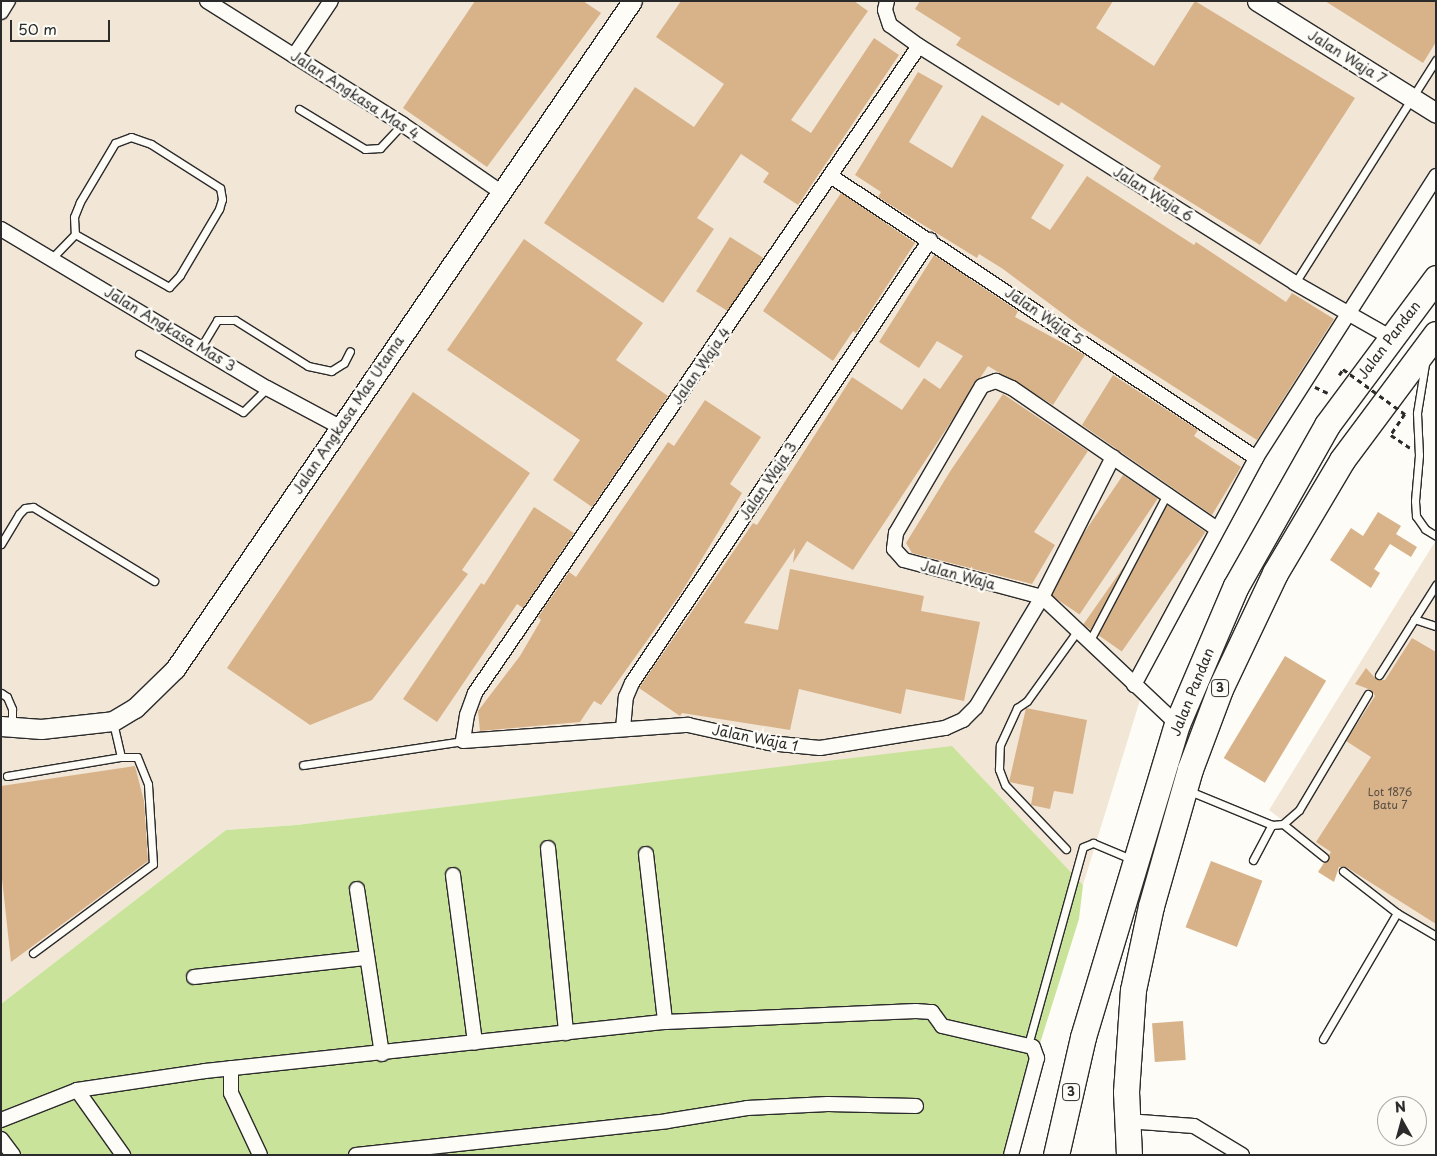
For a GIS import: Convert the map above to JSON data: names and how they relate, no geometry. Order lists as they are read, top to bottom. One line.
{"streets":{"highway":["Jalan Pandan","3"],"street":["Jalan Waja 7","Jalan Angkasa Mas 4","Jalan Waja 6","Jalan Waja 5","Jalan Angkasa Mas 3","Jalan Waja 4","Jalan Angkasa Mas Utama","Jalan Waja 3","Jalan Waja","Jalan Waja 1"]},"crossings":[["Jalan Angkasa Mas 4","Jalan Angkasa Mas Utama"],["Jalan Waja 6","Jalan Pandan"],["Jalan Waja 6","Jalan Waja 4"],["Jalan Waja 5","Jalan Waja 4"],["Jalan Waja 5","Jalan Waja 3"],["Jalan Angkasa Mas 3","Jalan Angkasa Mas Utama"],["Jalan Pandan","Jalan Waja"],["Jalan Waja 4","Jalan Waja 1"],["Jalan Waja 3","Jalan Waja 1"],["Jalan Waja","Jalan Waja 1"]],"house_numbers":["Lot 1876 Batu 7"],"scale_bar":"50 m","north":"top"}
